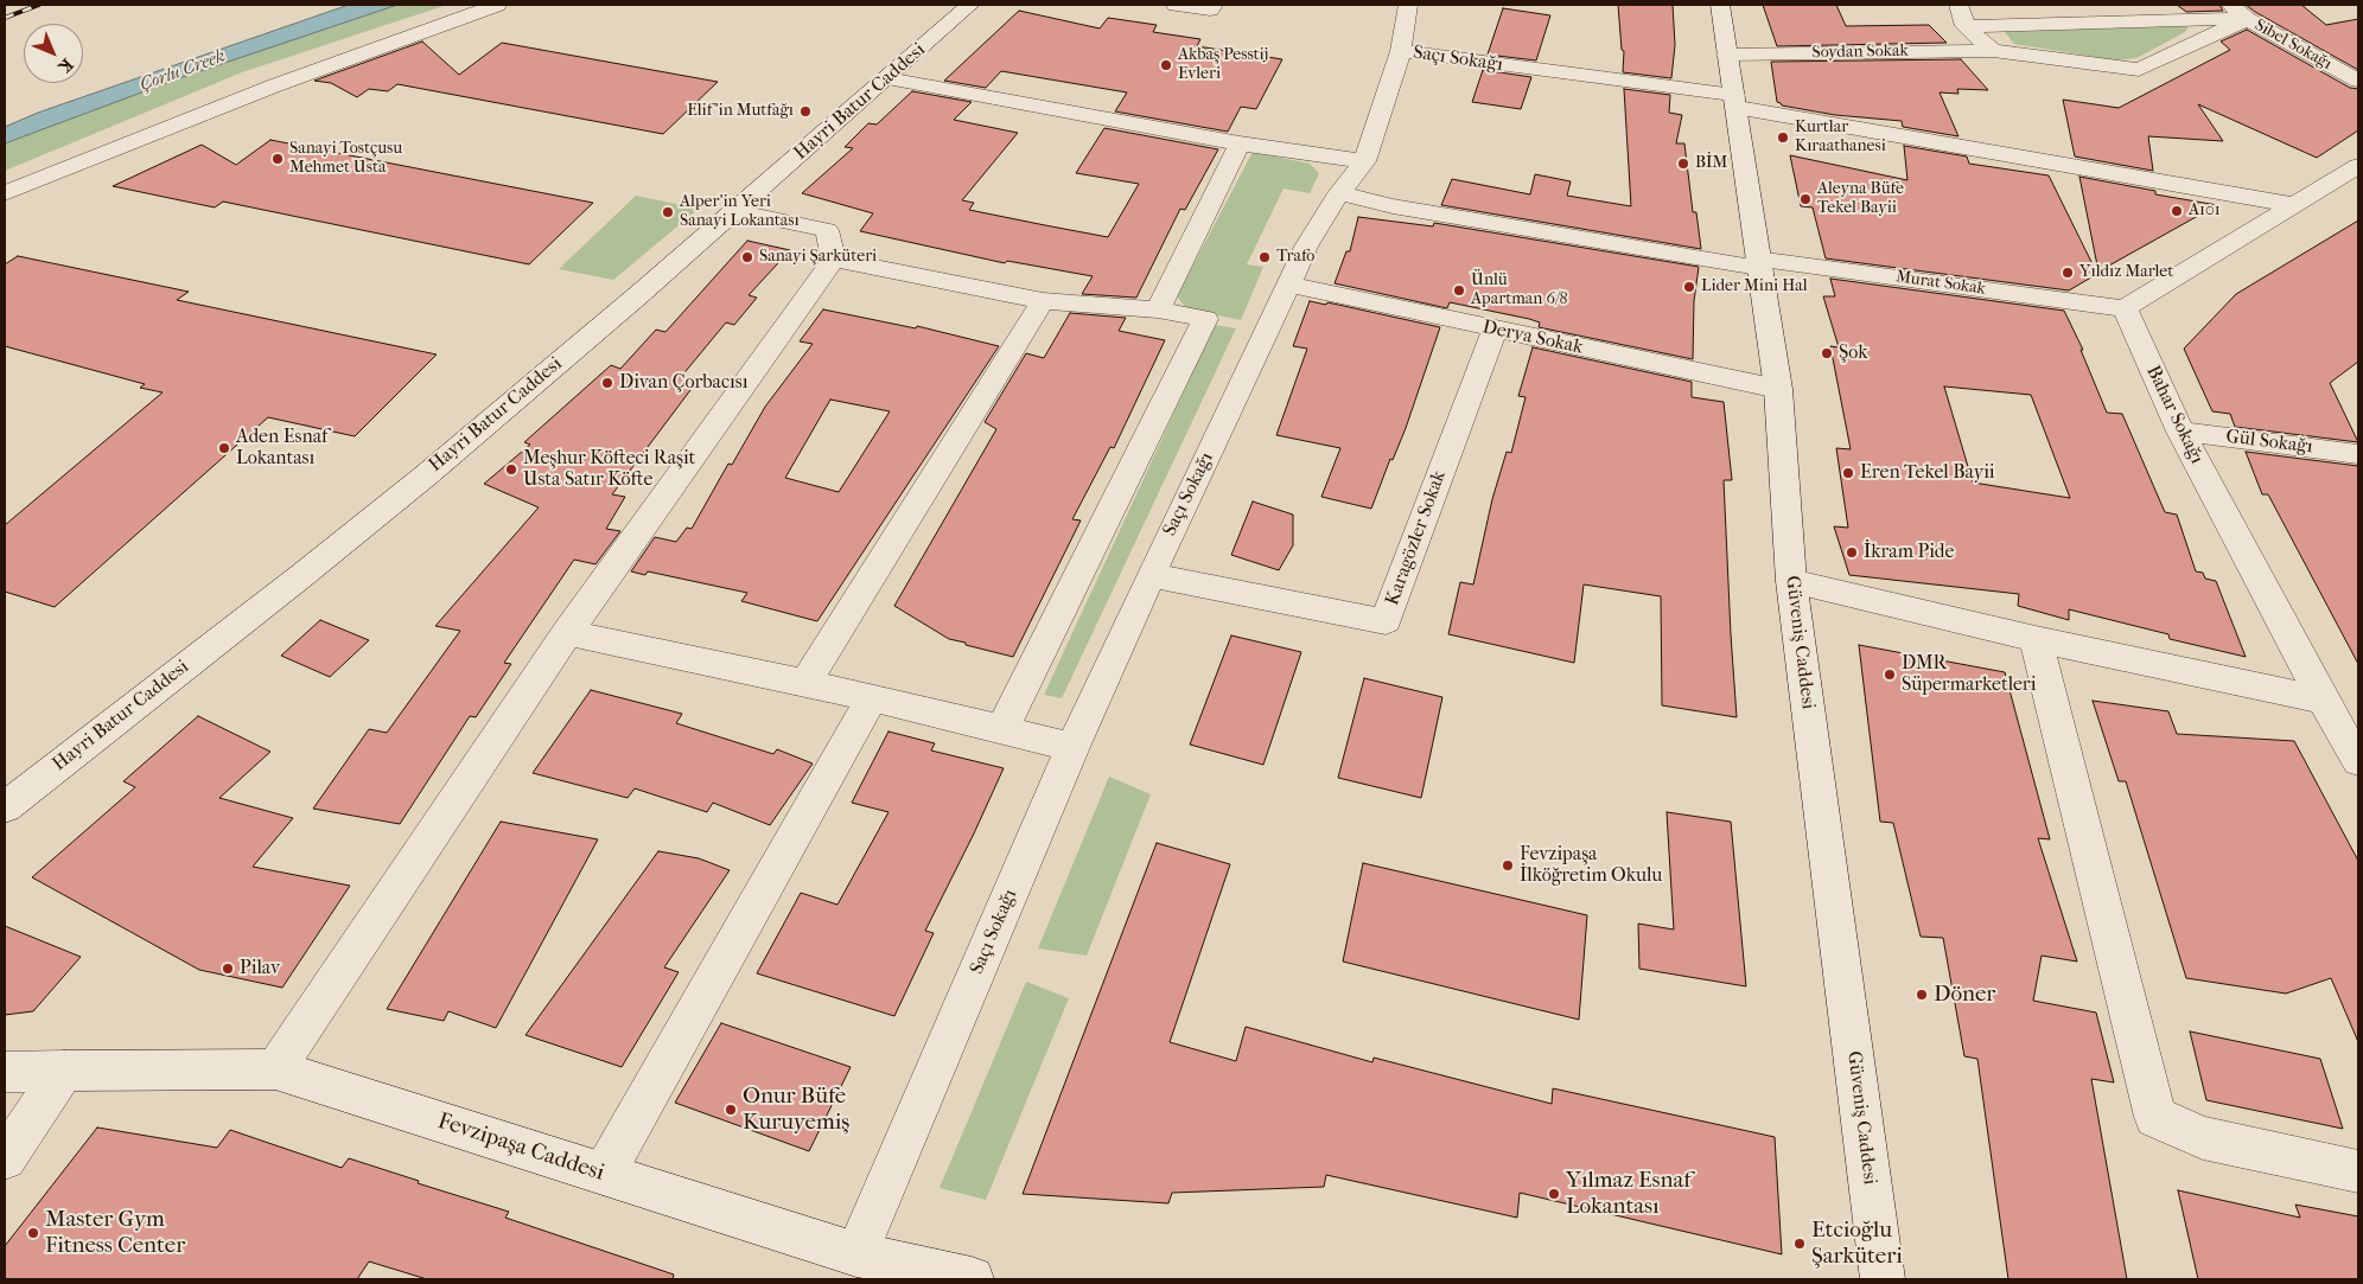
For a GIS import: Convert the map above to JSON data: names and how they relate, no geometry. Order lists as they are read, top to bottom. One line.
{"streets":{"street":["Sibel Sokağı","Soydan Sokak","Saçı Sokağı","Hayri Batur Caddesi","Murat Sokak","Derya Sokak","Bahar Sokağı","Gül Sokağı","Karagözler Sokak","Güveniş Caddesi","Fevzipaşa Caddesi"]},"crossings":[["Sibel Sokağı","Soydan Sokak"],["Soydan Sokak","Güveniş Caddesi"],["Saçı Sokağı","Murat Sokak"],["Saçı Sokağı","Derya Sokak"],["Saçı Sokağı","Karagözler Sokak"],["Saçı Sokağı","Güveniş Caddesi"],["Saçı Sokağı","Fevzipaşa Caddesi"],["Murat Sokak","Bahar Sokağı"],["Murat Sokak","Güveniş Caddesi"],["Derya Sokak","Karagözler Sokak"],["Derya Sokak","Güveniş Caddesi"],["Bahar Sokağı","Gül Sokağı"]],"water":["Çorlu Creek"],"places":["Akbaş Pesstij Evleri","Elif'in Mutfağı","Kurtlar Kıraathanesi","Sanayi Tostçusu Mehmet Usta","BİM","Aleyna Büfe Tekel Bayii","A101","Alper'in Yeri Sanayi Lokantası","Sanayi Şarküteri","Trafo","Yıldız Marlet","Lider Mini Hal","Ünlü Apartman 6/8","Şok","Divan Çorbacısı","Aden Esnaf Lokantası","Meşhur Köfteci Raşit Usta Satır Köfte","Eren Tekel Bayii","İkram Pide","DMR Süpermarketleri","Fevzipaşa İlköğretim Okulu","Pilav","Döner","Onur Büfe Kuruyemiş","Yılmaz Esnaf Lokantası","Master Gym Fitness Center","Etcioğlu Şarküteri"],"north":"bottom right"}
